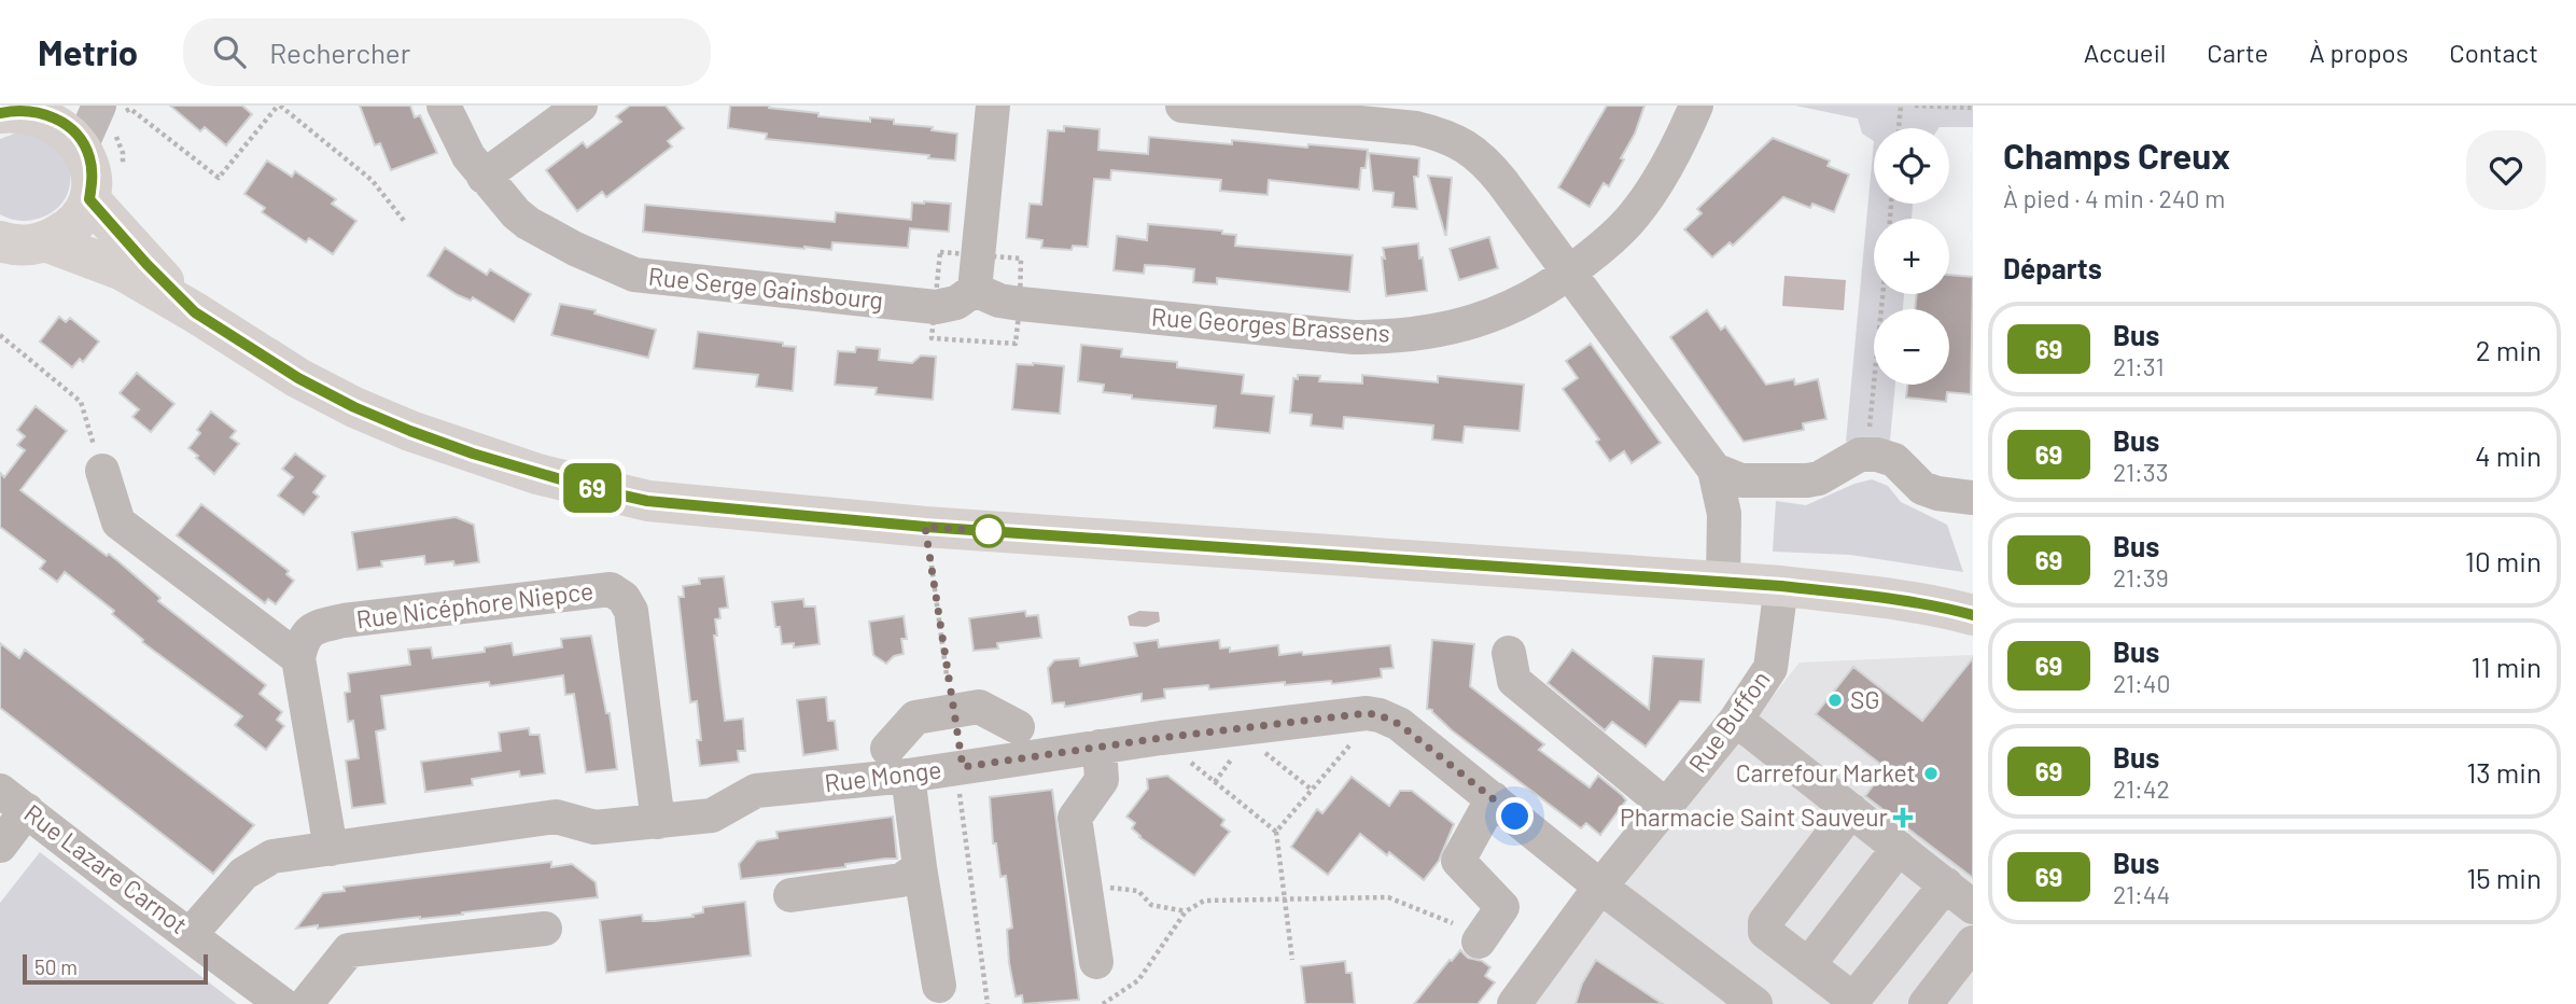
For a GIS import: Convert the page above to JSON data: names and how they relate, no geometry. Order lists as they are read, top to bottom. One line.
{"streets":{"street":["Rue Serge Gainsbourg","Rue Georges Brassens","Rue Nicéphore Niepce","Rue Buffon","Rue Monge","Rue Lazare Carnot"]},"crossings":[["Rue Serge Gainsbourg","Rue Georges Brassens"],["Rue Nicéphore Niepce","Rue Monge"],["Rue Buffon","Rue Monge"],["Rue Monge","Rue Lazare Carnot"]],"places":{"other":["SG","Carrefour Market"],"health":["Pharmacie Saint Sauveur"]},"lines":["bus line 69"],"scale_bar":"50 m","page":{"header":"Metrio","search":"Rechercher","nav":["Accueil","Carte","À propos","Contact"],"on_map":"69","heading":[["Champs Creux","À pied · 4 min · 240 m"],"Départs"],"map_buttons":["+","−"],"list":[{"mark":"69","name":"Bus","note":"21:31","value":"2 min"},{"mark":"69","name":"Bus","note":"21:33","value":"4 min"},{"mark":"69","name":"Bus","note":"21:39","value":"10 min"},{"mark":"69","name":"Bus","note":"21:40","value":"11 min"},{"mark":"69","name":"Bus","note":"21:42","value":"13 min"},{"mark":"69","name":"Bus","note":"21:44","value":"15 min"}],"scale":"50 m"}}
